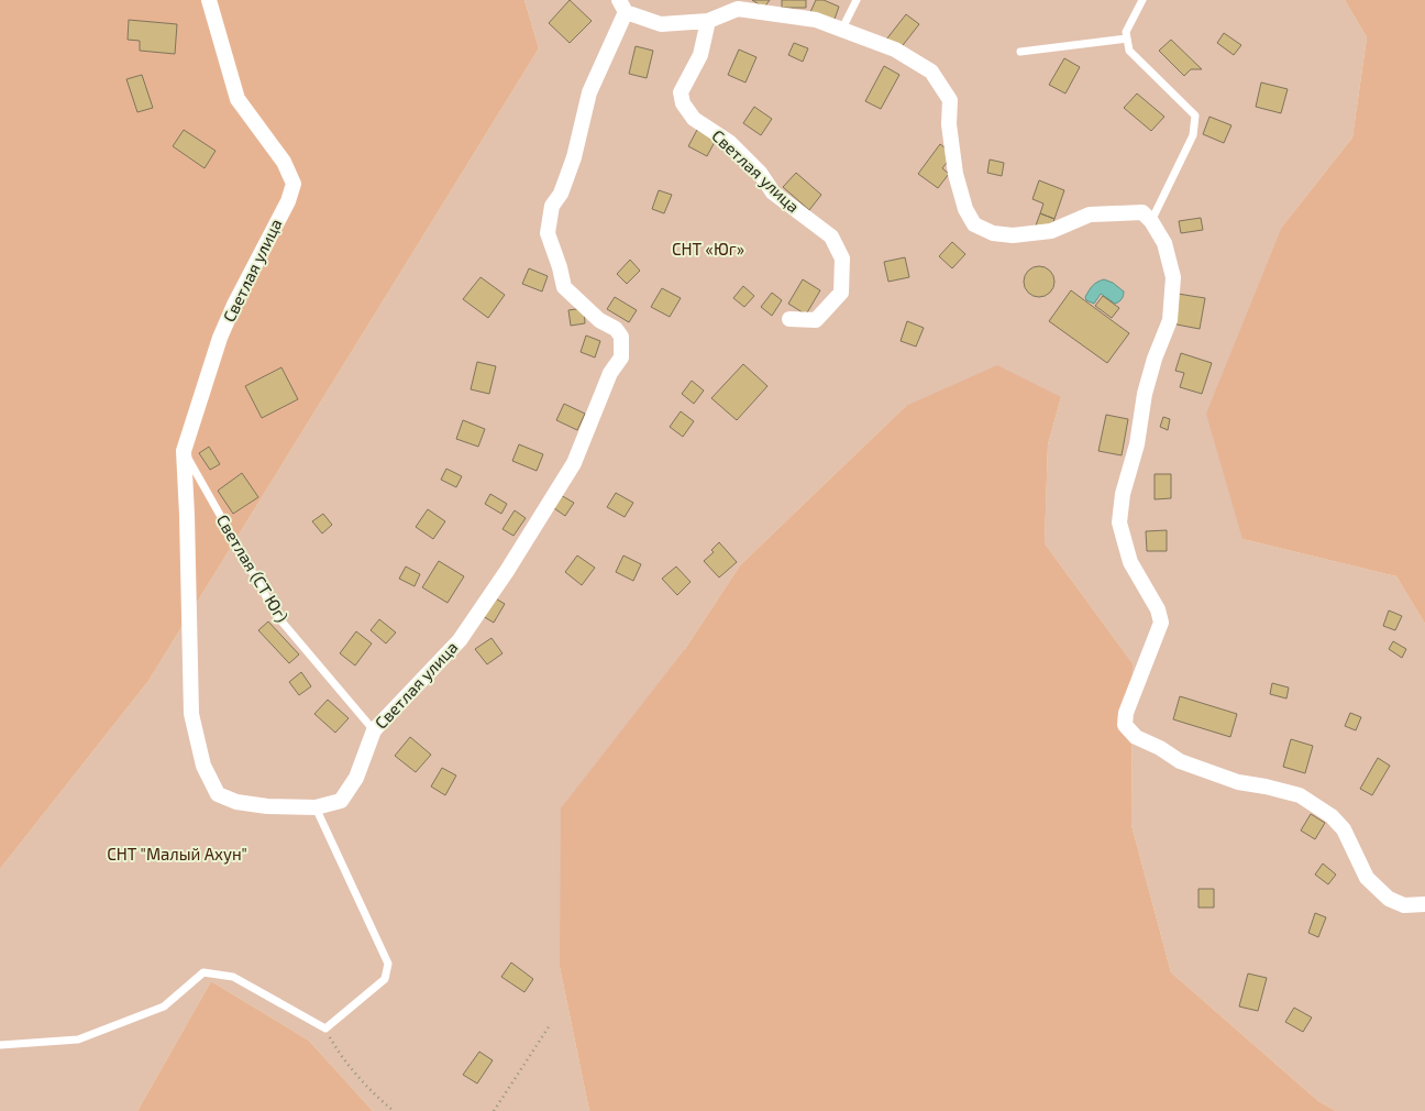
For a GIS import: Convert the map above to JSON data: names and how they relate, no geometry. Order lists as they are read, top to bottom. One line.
{"streets":{"street":["Светлая улица"],"lane":["Светлая (СТ Юг)"]},"crossings":[["Светлая улица","Светлая (СТ Юг)"]],"parks":["СНТ «Юг»","СНТ \"Малый Ахун\""]}
